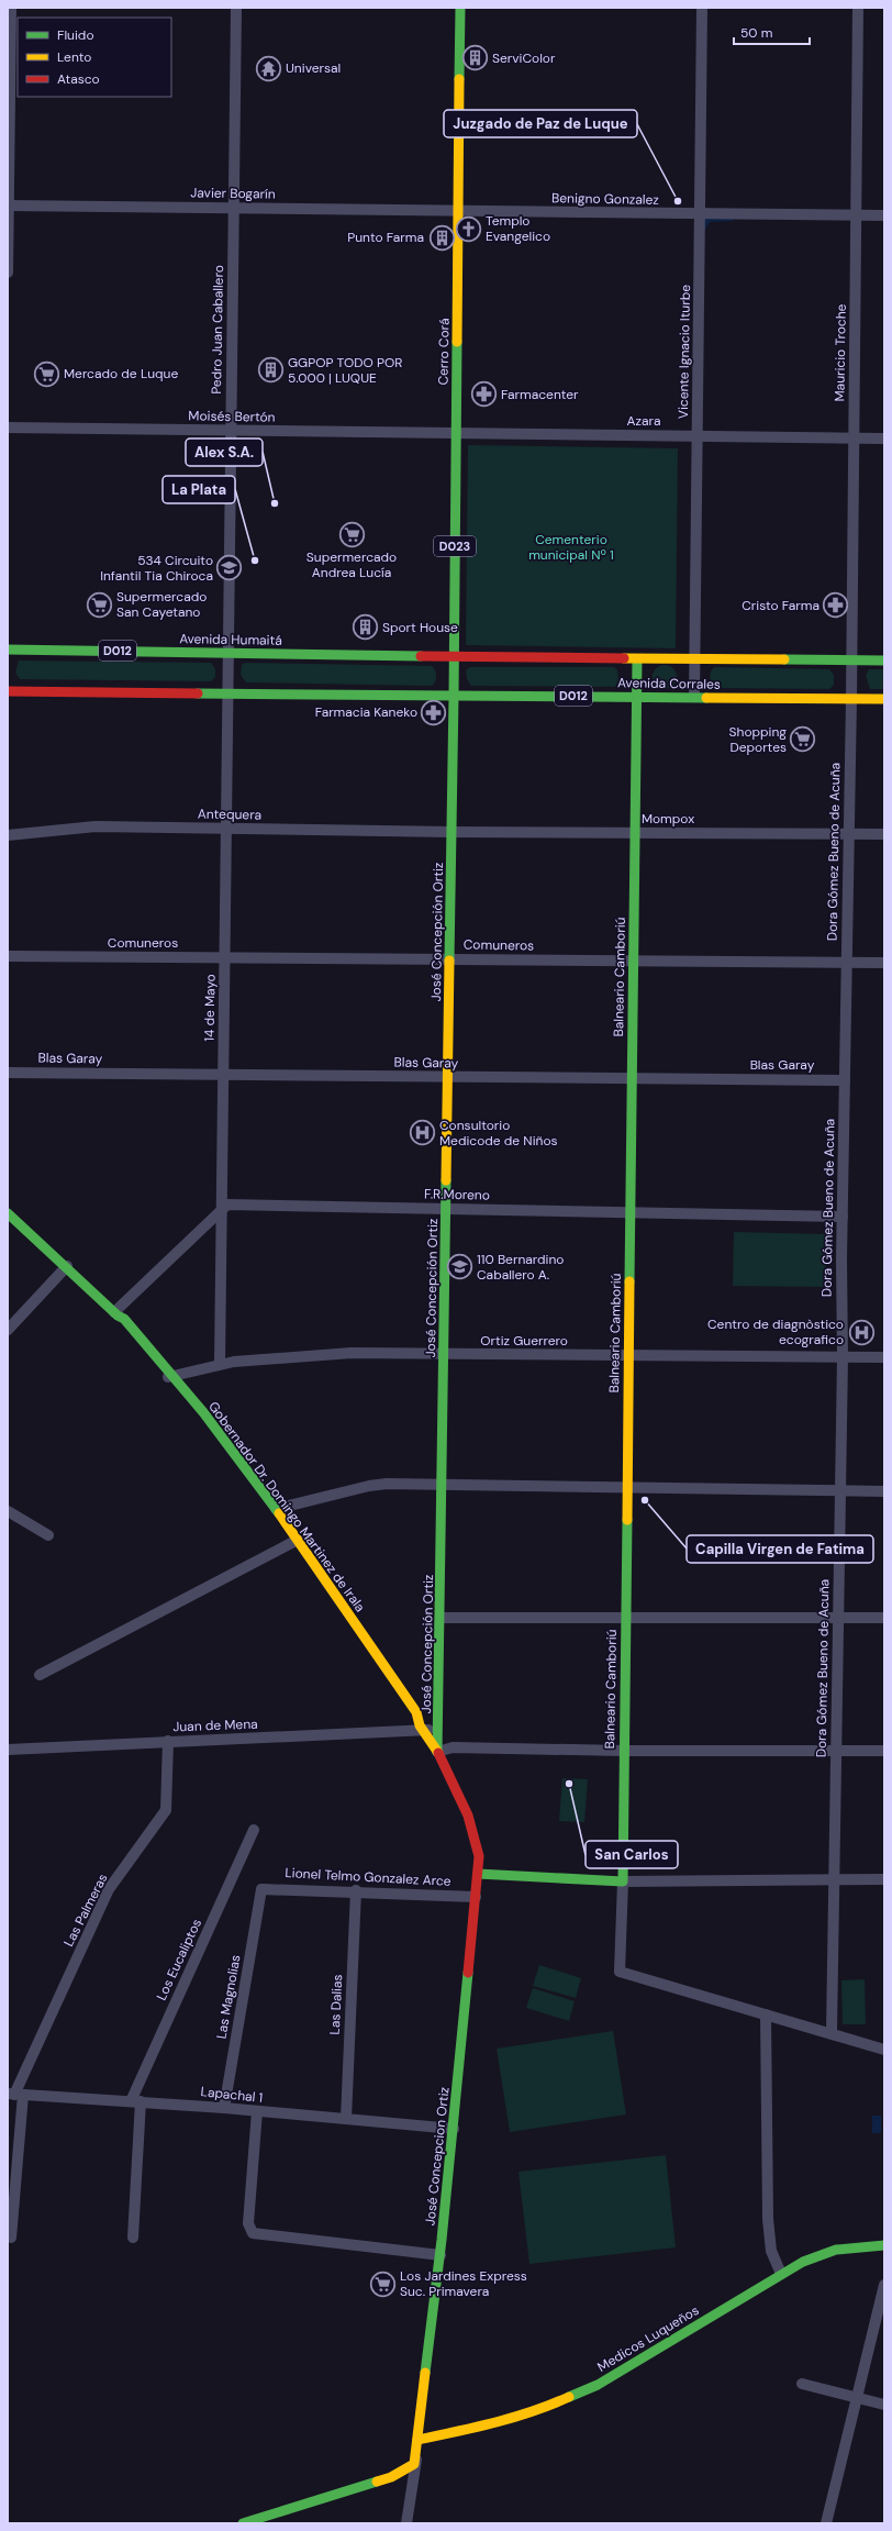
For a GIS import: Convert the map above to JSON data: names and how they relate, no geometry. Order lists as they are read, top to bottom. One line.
{"streets":{"street":["Javier Bogarín","Benigno Gonzalez","Pedro Juan Caballero","Cerro Corá","Vicente Ignacio Iturbe","Mauricio Troche","Moisés Bertón","Azara","D023","Avenida Humaitá","D012","Avenida Corrales","Antequera","Mompox","Dora Gómez Bueno de Acuña","José Concepción Ortiz","Comuneros","Balneario Camboriú","14 de Mayo","Blas Garay","F.R.Moreno","Ortiz Guerrero","Gobernador Dr. Domingo Martinez de Irala","Juan de Mena","Lionel Telmo Gonzalez Arce","Las Palmeras","Los Eucaliptos","Las Magnolias","Las Dalias","Lapachal 1","José Concepcion Ortiz","Medicos Luqueños"]},"crossings":[["Javier Bogarín","Benigno Gonzalez"],["Javier Bogarín","Pedro Juan Caballero"],["Javier Bogarín","Cerro Corá"],["Benigno Gonzalez","Cerro Corá"],["Benigno Gonzalez","Vicente Ignacio Iturbe"],["Benigno Gonzalez","Mauricio Troche"],["Pedro Juan Caballero","Moisés Bertón"],["Pedro Juan Caballero","Avenida Humaitá"],["Pedro Juan Caballero","14 de Mayo"],["Cerro Corá","Moisés Bertón"],["Cerro Corá","Azara"],["Cerro Corá","Avenida Humaitá"],["Cerro Corá","D012"],["Cerro Corá","Avenida Corrales"],["Cerro Corá","José Concepción Ortiz"],["Vicente Ignacio Iturbe","Azara"],["Vicente Ignacio Iturbe","Avenida Corrales"],["Mauricio Troche","Azara"],["Mauricio Troche","Avenida Corrales"],["Mauricio Troche","Dora Gómez Bueno de Acuña"],["Moisés Bertón","Azara"],["Avenida Humaitá","Avenida Corrales"],["Avenida Humaitá","14 de Mayo"],["D012","Avenida Corrales"],["D012","José Concepción Ortiz"],["D012","14 de Mayo"],["Avenida Corrales","Dora Gómez Bueno de Acuña"],["Avenida Corrales","José Concepción Ortiz"],["Avenida Corrales","Balneario Camboriú"],["Antequera","Mompox"],["Antequera","José Concepción Ortiz"],["Antequera","14 de Mayo"],["Mompox","Dora Gómez Bueno de Acuña"],["Mompox","José Concepción Ortiz"],["Mompox","Balneario Camboriú"],["Dora Gómez Bueno de Acuña","Comuneros"],["Dora Gómez Bueno de Acuña","Blas Garay"],["Dora Gómez Bueno de Acuña","F.R.Moreno"],["Dora Gómez Bueno de Acuña","Ortiz Guerrero"],["José Concepción Ortiz","Comuneros"],["José Concepción Ortiz","Blas Garay"],["José Concepción Ortiz","F.R.Moreno"],["José Concepción Ortiz","Ortiz Guerrero"],["José Concepción Ortiz","Gobernador Dr. Domingo Martinez de Irala"],["José Concepción Ortiz","José Concepcion Ortiz"],["Comuneros","Balneario Camboriú"],["Comuneros","14 de Mayo"],["Balneario Camboriú","Blas Garay"],["Balneario Camboriú","F.R.Moreno"],["Balneario Camboriú","Ortiz Guerrero"],["14 de Mayo","Blas Garay"],["14 de Mayo","F.R.Moreno"],["14 de Mayo","Ortiz Guerrero"],["Ortiz Guerrero","Gobernador Dr. Domingo Martinez de Irala"],["Gobernador Dr. Domingo Martinez de Irala","Juan de Mena"],["Juan de Mena","Las Palmeras"],["Lionel Telmo Gonzalez Arce","Las Magnolias"],["Lionel Telmo Gonzalez Arce","Las Dalias"],["Lionel Telmo Gonzalez Arce","José Concepcion Ortiz"],["Las Palmeras","Lapachal 1"],["Los Eucaliptos","Lapachal 1"],["Las Magnolias","Lapachal 1"],["Las Dalias","Lapachal 1"],["Lapachal 1","José Concepcion Ortiz"],["José Concepcion Ortiz","Medicos Luqueños"]],"parks":["Cementerio municipal Nº 1"],"places":{"building":["ServiColor","Punto Farma","GGPOP TODO POR 5.000 | LUQUE","Sport House"],"temple":["Universal"],"other":["Juzgado de Paz de Luque","Alex S.A.","La Plata","Capilla Virgen de Fatima","San Carlos"],"church":["Templo Evangelico"],"supermarket":["Mercado de Luque","Supermercado Andrea Lucía","Supermercado San Cayetano","Shopping Deportes","Los Jardines Express Suc. Primavera"],"pharmacy":["Farmacenter","Cristo Farma","Farmacia Kaneko"],"school or university":["534 Circuito Infantil Tia Chiroca","110 Bernardino Caballero A."],"hospital":["Consultorio Medicode de Niños","Centro de diagnòstico ecografico"]},"legend":["Fluido","Lento","Atasco"],"scale_bar":"50 m"}
